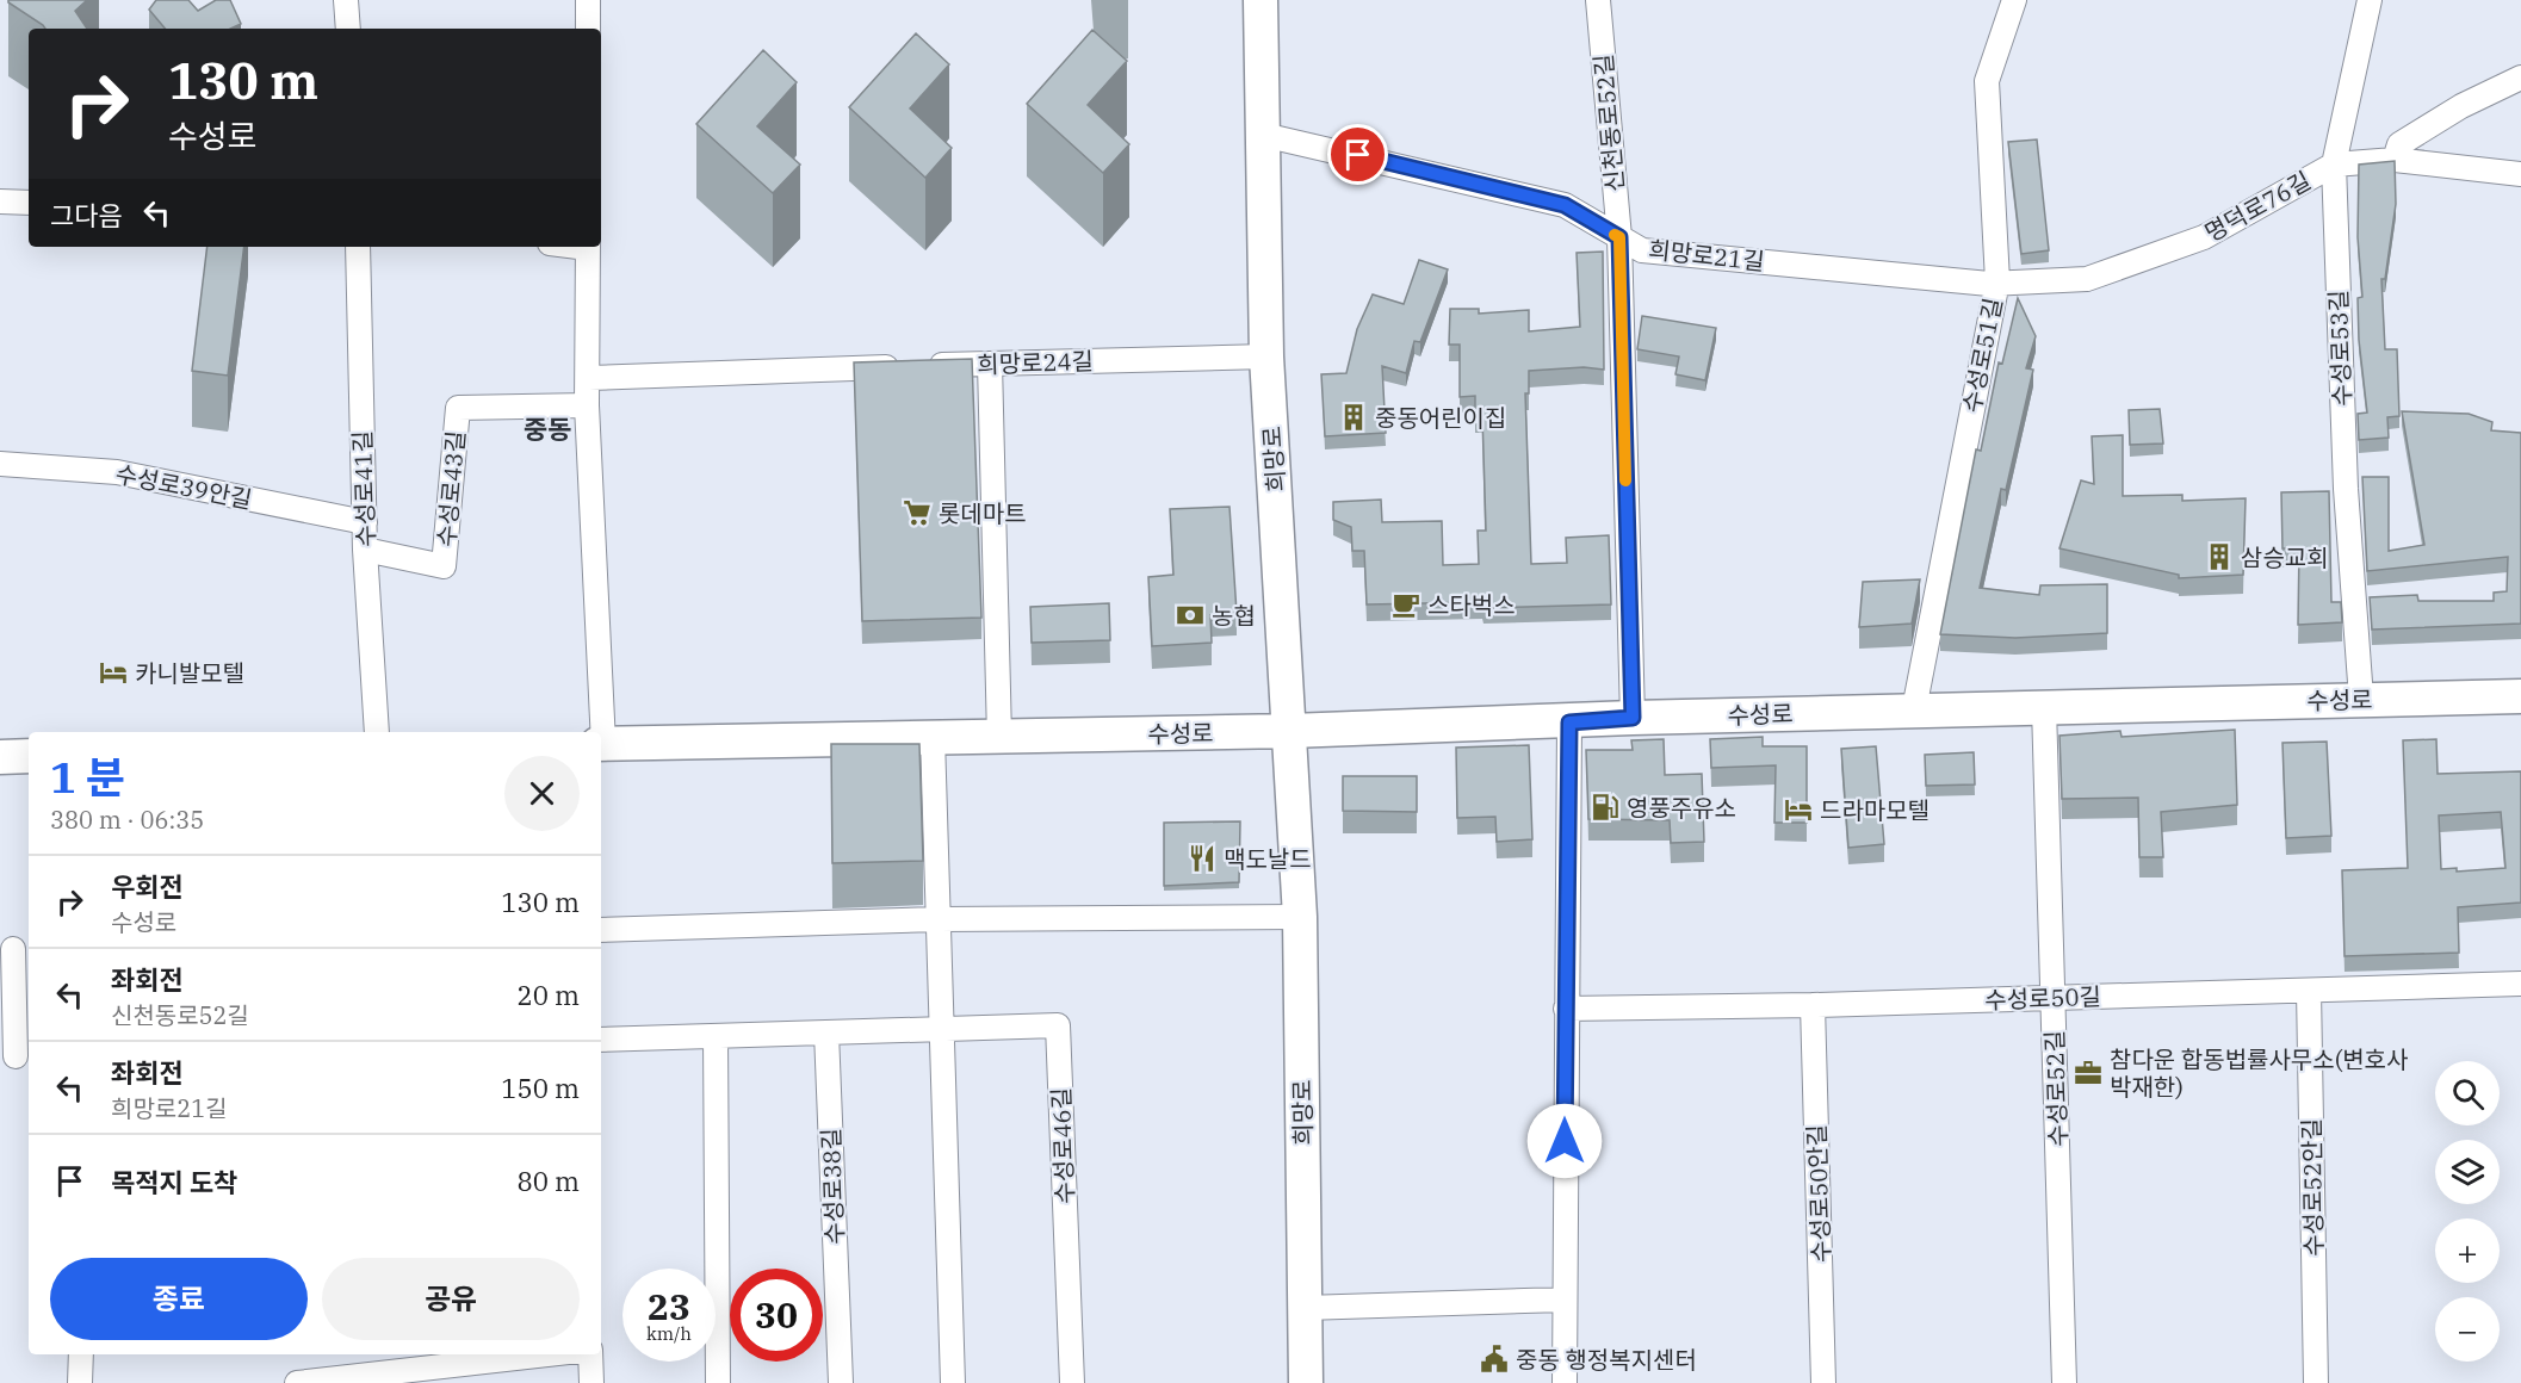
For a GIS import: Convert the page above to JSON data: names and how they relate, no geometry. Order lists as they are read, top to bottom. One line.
{"streets":{"main road":["희망로","수성로"],"street":["신천동로52길","명덕로76길","희망로21길","수성로53길","수성로51길","희망로24길","수성로39안길","수성로41길","수성로43길","수성로50길","수성로52길","수성로46길","수성로38길","수성로52안길","수성로50안길"]},"crossings":[["신천동로52길","희망로21길"],["신천동로52길","수성로"],["명덕로76길","희망로21길"],["명덕로76길","수성로53길"],["명덕로76길","수성로51길"],["희망로21길","수성로51길"],["희망로21길","희망로"],["수성로53길","수성로"],["수성로51길","수성로"],["희망로24길","희망로"],["희망로","수성로"],["수성로39안길","수성로41길"],["수성로41길","수성로43길"],["수성로","수성로52길"],["수성로50길","수성로52길"],["수성로50길","수성로52안길"],["수성로50길","수성로50안길"]],"districts":["중동"],"places":{"building":["중동어린이집","삼승교회"],"supermarket":["롯데마트"],"cafe":["스타벅스"],"bank":["농협"],"hotel":["카니발모텔","드라마모텔"],"fuel station":["영풍주유소"],"restaurant":["맥도날드"],"office":["참다운 합동법률사무소(변호사 박재한)"],"public building":["중동 행정복지센터"]},"page":{"turn":["130 m","수성로"],"then":"그다음","heading":["1 분","380 m · 06:35"],"list":[{"name":"우회전","note":"수성로","value":"130 m"},{"name":"좌회전","note":"신천동로52길","value":"20 m"},{"name":"좌회전","note":"희망로21길","value":"150 m"},{"name":"목적지 도착","value":"80 m"}],"map_buttons":["+","−"],"buttons":["종료","공유"],"speed":"23 km/h","limit":"30"}}
